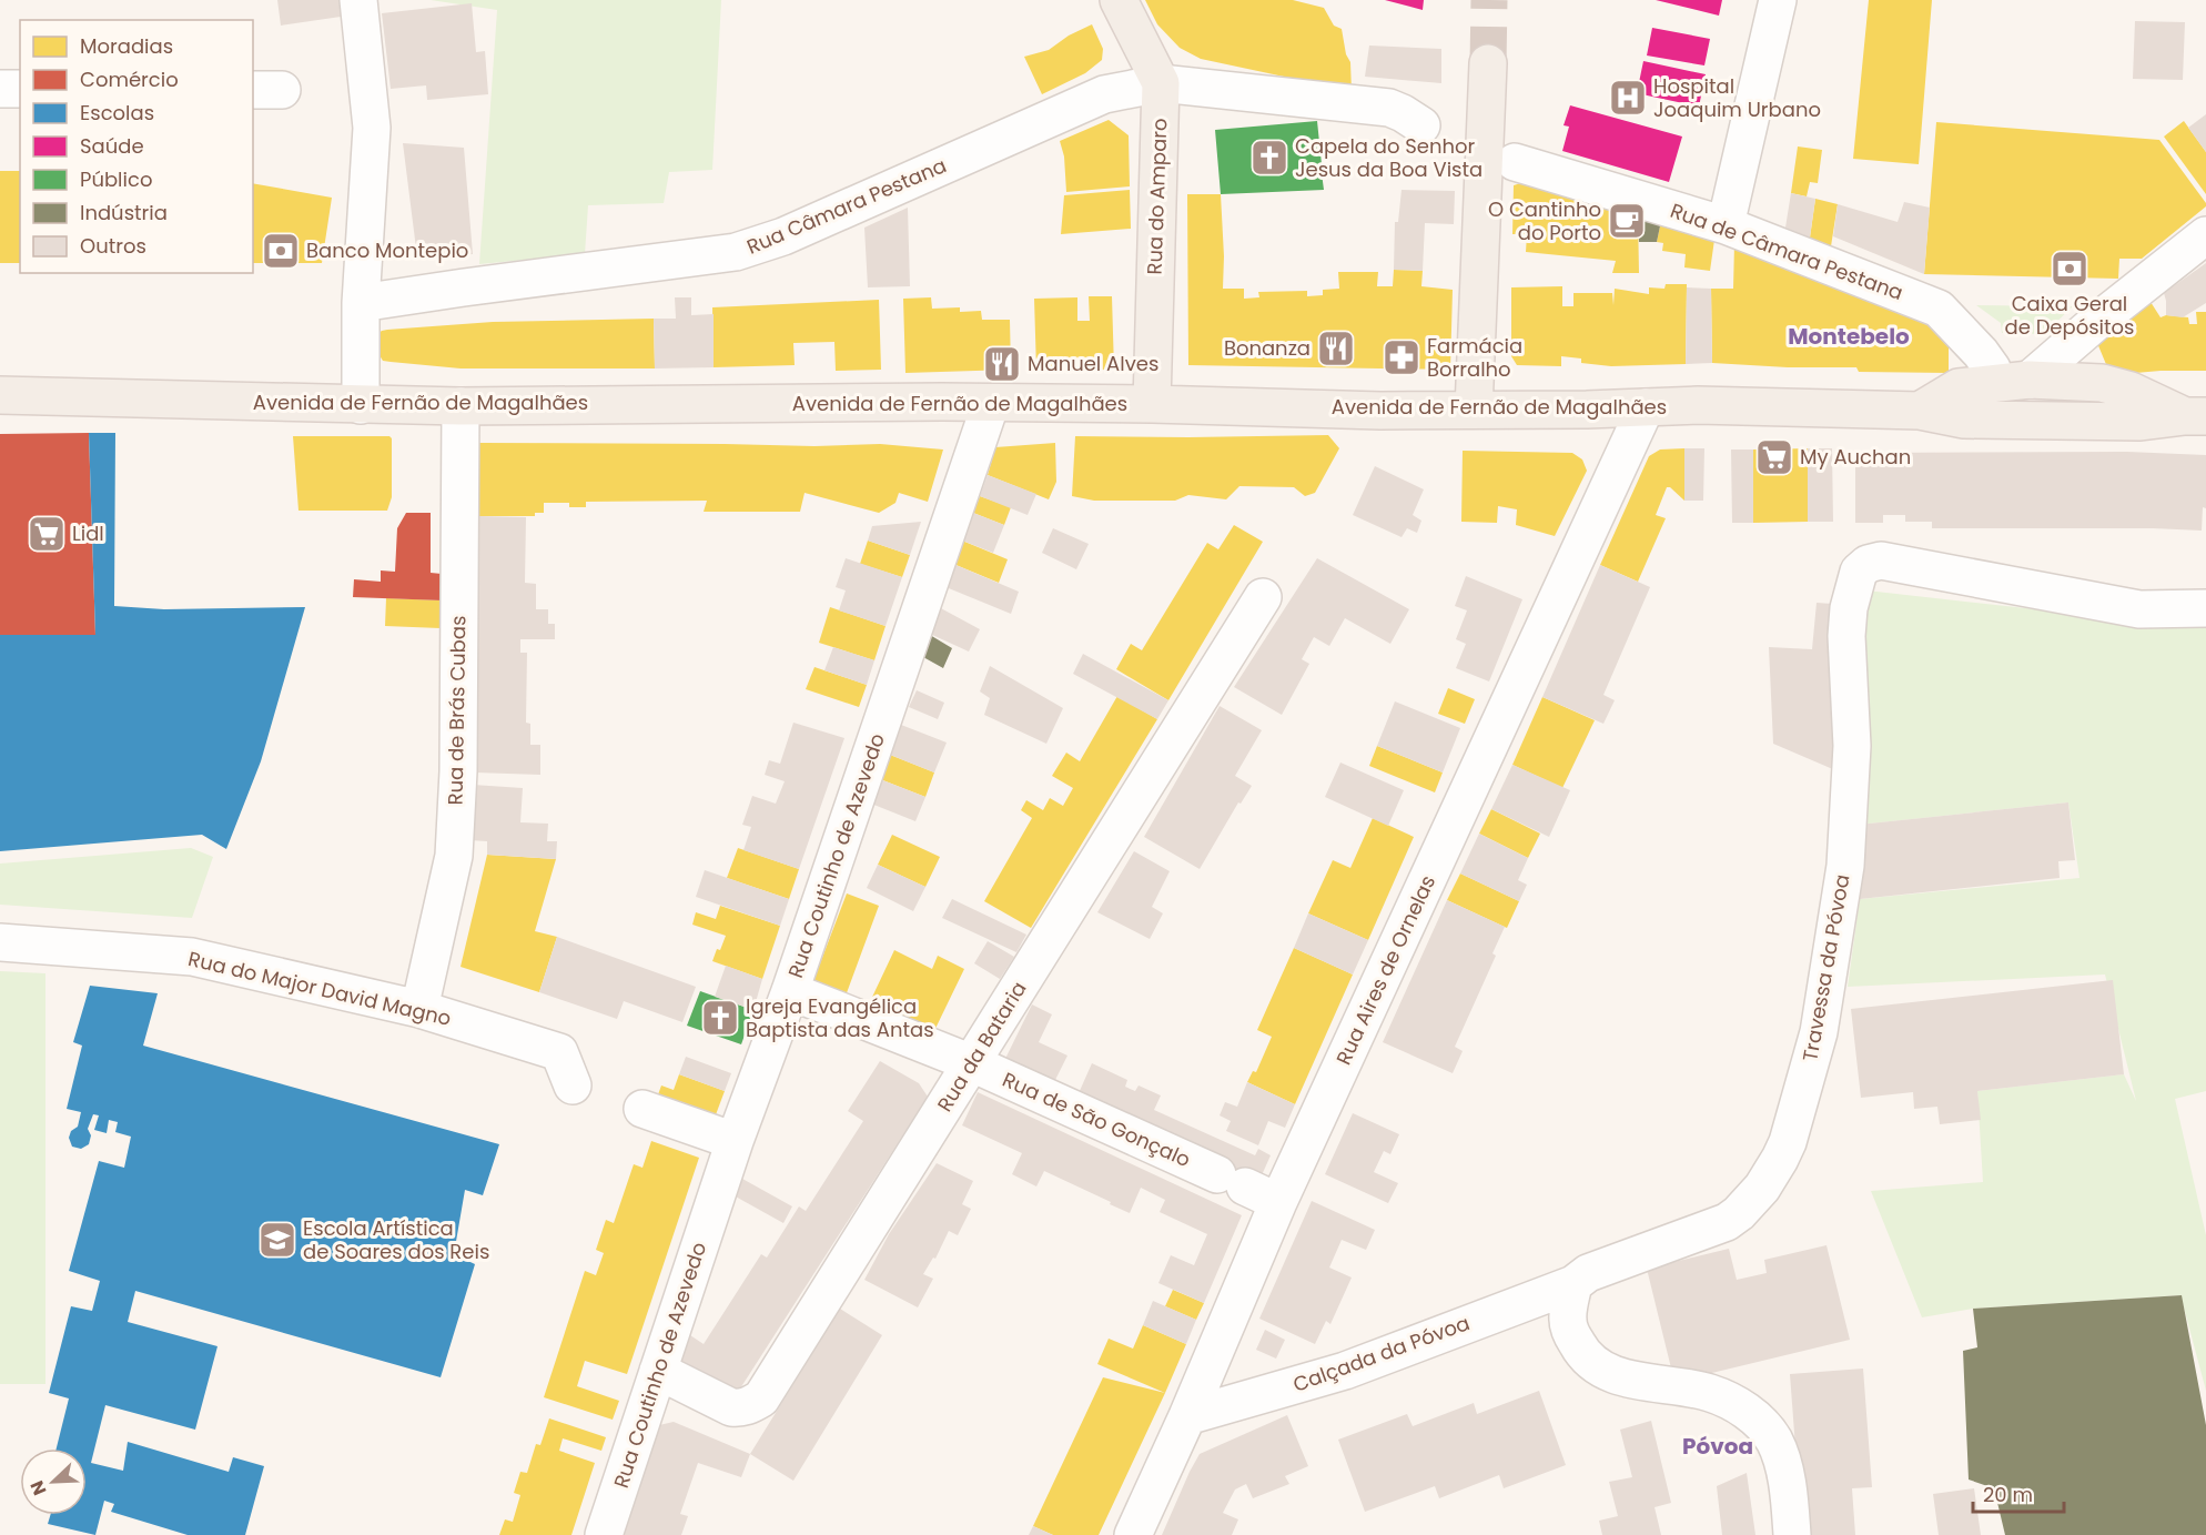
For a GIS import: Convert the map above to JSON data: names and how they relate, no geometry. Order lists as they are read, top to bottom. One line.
{"streets":{"main road":["Rua do Amparo","Avenida de Fernão de Magalhães"],"street":["Rua Câmara Pestana","Rua de Câmara Pestana","Rua de Brás Cubas","Rua Coutinho de Azevedo","Travessa da Póvoa","Rua Aires de Ornelas","Rua do Major David Magno","Rua da Bataria","Rua de São Gonçalo","Calçada da Póvoa"]},"crossings":[["Rua do Amparo","Rua Câmara Pestana"],["Rua do Amparo","Avenida de Fernão de Magalhães"],["Rua de Câmara Pestana","Avenida de Fernão de Magalhães"],["Avenida de Fernão de Magalhães","Rua de Brás Cubas"],["Avenida de Fernão de Magalhães","Rua Coutinho de Azevedo"],["Avenida de Fernão de Magalhães","Rua Aires de Ornelas"],["Rua de Brás Cubas","Rua do Major David Magno"],["Rua Coutinho de Azevedo","Rua da Bataria"],["Rua Coutinho de Azevedo","Rua de São Gonçalo"],["Travessa da Póvoa","Calçada da Póvoa"],["Rua Aires de Ornelas","Rua de São Gonçalo"],["Rua Aires de Ornelas","Calçada da Póvoa"],["Rua da Bataria","Rua de São Gonçalo"]],"districts":["Montebelo","Póvoa"],"places":{"hospital":["Hospital Joaquim Urbano"],"church":["Capela do Senhor Jesus da Boa Vista","Igreja Evangélica Baptista das Antas"],"cafe":["O Cantinho do Porto"],"bank":["Banco Montepio","Caixa Geral de Depósitos"],"restaurant":["Bonanza","Manuel Alves"],"pharmacy":["Farmácia Borralho"],"supermarket":["My Auchan","Lidl"],"school or university":["Escola Artística de Soares dos Reis"]},"legend":["Moradias","Comércio","Escolas","Saúde","Público","Indústria","Outros"],"scale_bar":"20 m","north":"bottom left"}
